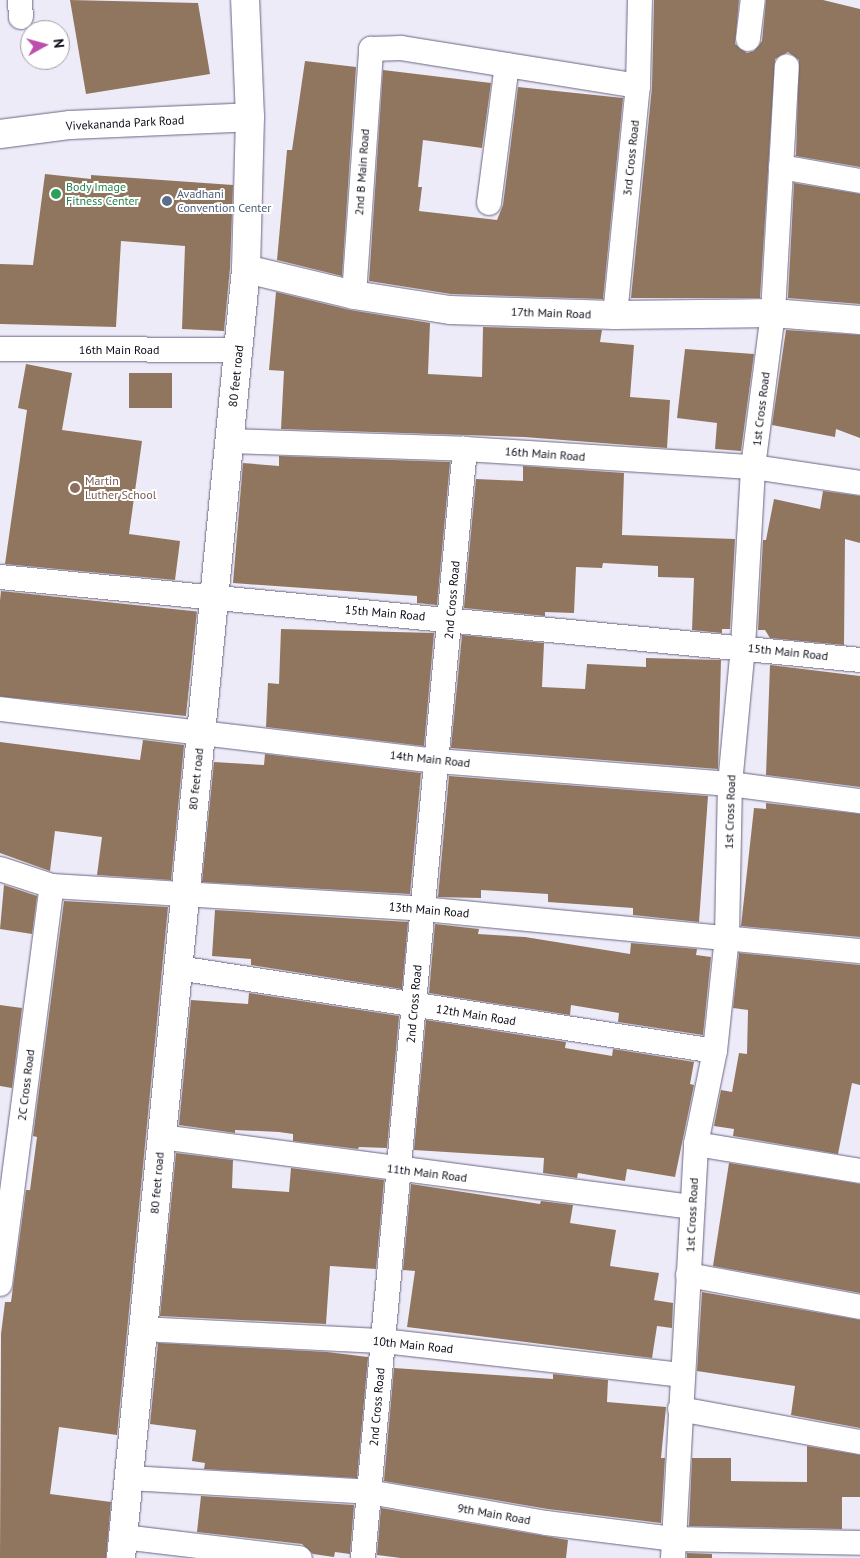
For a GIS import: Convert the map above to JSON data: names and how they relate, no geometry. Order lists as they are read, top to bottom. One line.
{"streets":{"street":["Vivekananda Park Road","3rd Cross Road","2nd B Main Road","17th Main Road","16th Main Road","80 feet road","1st Cross Road","2nd Cross Road","15th Main Road","14th Main Road","13th Main Road","12th Main Road","2C Cross Road","11th Main Road","10th Main Road","9th Main Road"]},"crossings":[["Vivekananda Park Road","80 feet road"],["3rd Cross Road","17th Main Road"],["2nd B Main Road","17th Main Road"],["17th Main Road","80 feet road"],["17th Main Road","1st Cross Road"],["16th Main Road","80 feet road"],["16th Main Road","1st Cross Road"],["16th Main Road","2nd Cross Road"],["80 feet road","15th Main Road"],["80 feet road","14th Main Road"],["80 feet road","13th Main Road"],["80 feet road","12th Main Road"],["80 feet road","11th Main Road"],["80 feet road","10th Main Road"],["80 feet road","9th Main Road"],["1st Cross Road","15th Main Road"],["1st Cross Road","14th Main Road"],["1st Cross Road","13th Main Road"],["1st Cross Road","12th Main Road"],["1st Cross Road","11th Main Road"],["1st Cross Road","10th Main Road"],["1st Cross Road","9th Main Road"],["2nd Cross Road","15th Main Road"],["2nd Cross Road","14th Main Road"],["2nd Cross Road","13th Main Road"],["2nd Cross Road","12th Main Road"],["2nd Cross Road","11th Main Road"],["2nd Cross Road","10th Main Road"],["2nd Cross Road","9th Main Road"],["13th Main Road","2C Cross Road"]],"places":["Body Image Fitness Center","Avadhani Convention Center","Martin Luther School"],"north":"right"}
